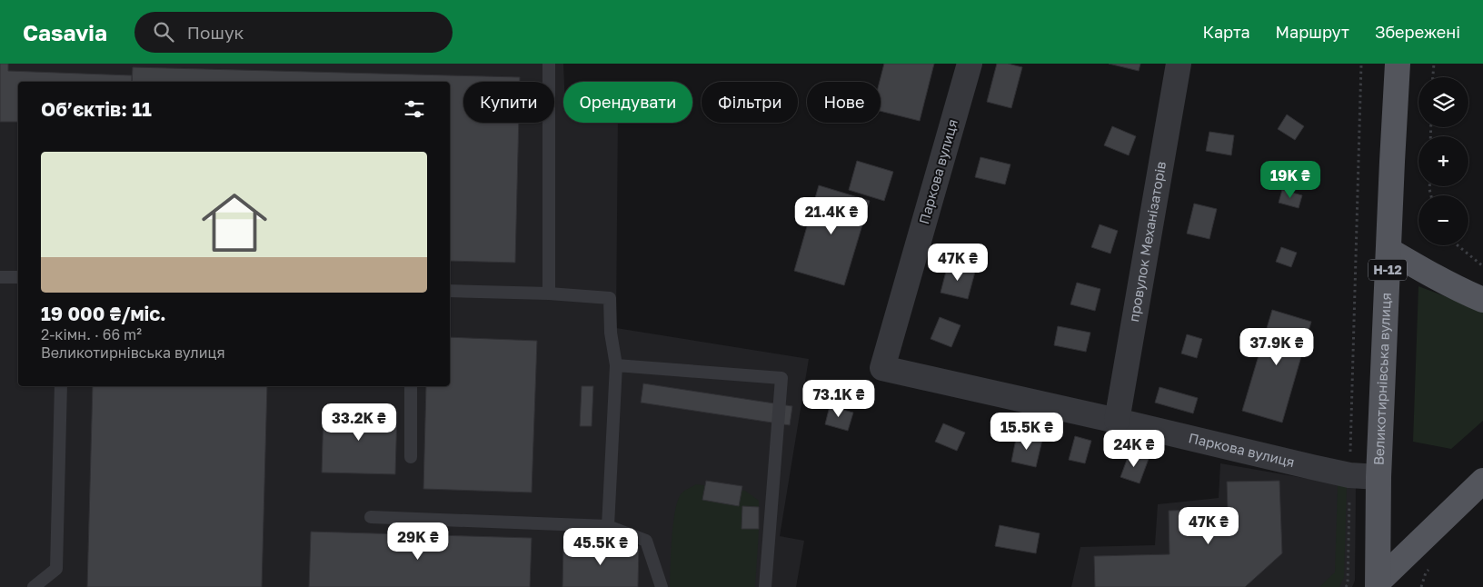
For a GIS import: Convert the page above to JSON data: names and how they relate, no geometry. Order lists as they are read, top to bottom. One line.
{"streets":{"main road":["Н-12","Великотирнівська вулиця"],"street":["Паркова вулиця","провулок Механізаторів"]},"crossings":[["Паркова вулиця","провулок Механізаторів"],["Паркова вулиця","Великотирнівська вулиця"],["Н-12","Великотирнівська вулиця"]],"page":{"header":"Casavia","search":"Пошук","nav":["Карта","Маршрут","Збережені"],"map_buttons":["+","−"],"chip":["Купити","Орендувати","Фільтри","Нове"],"heading":"Об’єктів: 11","list":[{"name":"19 000 ₴/міс.","note":"2-кімн. · 66 m² · Великотирнівська вулиця"}],"price":["19K ₴","21.4K ₴","47K ₴","37.9K ₴","73.1K ₴","33.2K ₴","15.5K ₴","24K ₴","47K ₴","29K ₴","45.5K ₴"]}}
